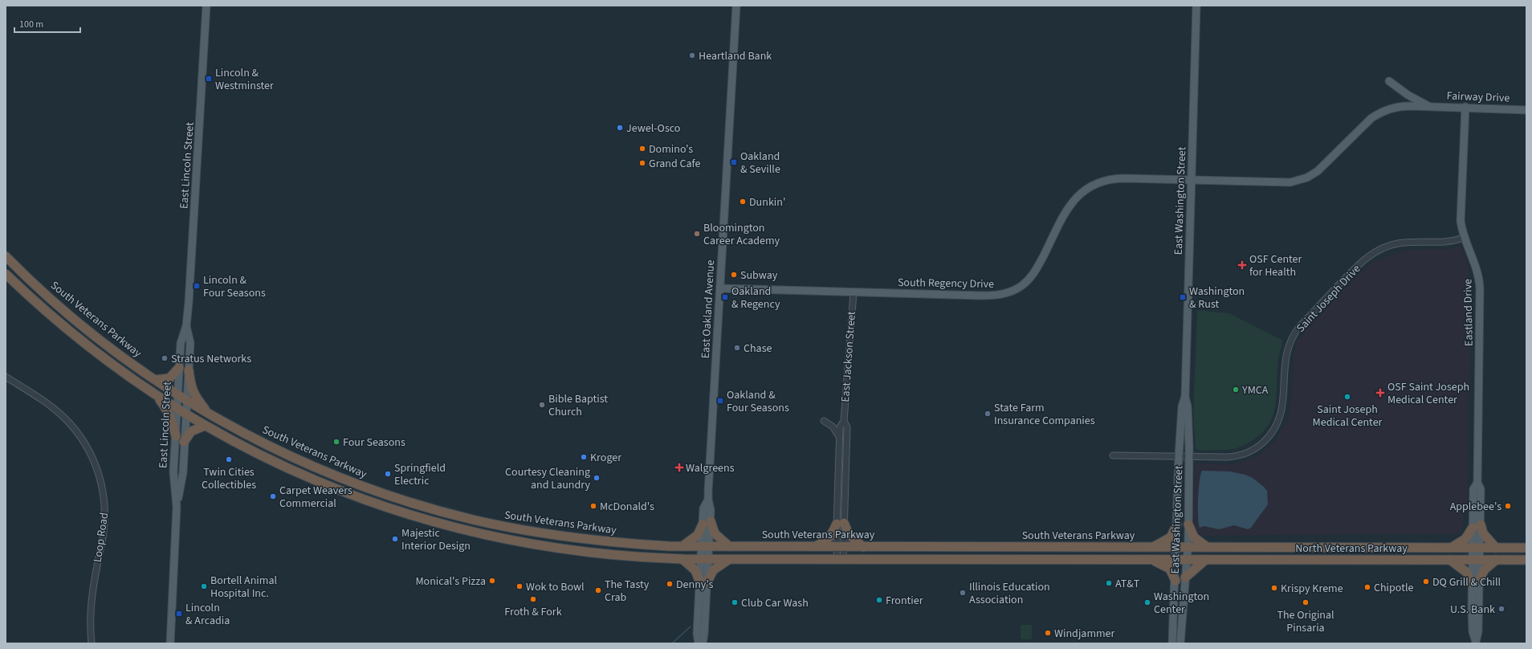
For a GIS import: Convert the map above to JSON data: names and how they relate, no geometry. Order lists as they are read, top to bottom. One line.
{"streets":{"highway":["South Veterans Parkway","North Veterans Parkway"],"main road":["Fairway Drive","East Lincoln Street","East Washington Street","South Regency Drive","East Oakland Avenue","Eastland Drive"],"street":["Saint Joseph Drive","East Jackson Street","Loop Road"]},"crossings":[["Fairway Drive","East Washington Street"],["Fairway Drive","South Regency Drive"],["Fairway Drive","Eastland Drive"],["East Lincoln Street","South Veterans Parkway"],["East Washington Street","South Regency Drive"],["East Washington Street","Saint Joseph Drive"],["East Washington Street","South Veterans Parkway"],["East Washington Street","North Veterans Parkway"],["South Regency Drive","East Oakland Avenue"],["South Regency Drive","East Jackson Street"],["Saint Joseph Drive","Eastland Drive"],["East Oakland Avenue","South Veterans Parkway"],["Eastland Drive","North Veterans Parkway"],["South Veterans Parkway","East Jackson Street"],["South Veterans Parkway","North Veterans Parkway"]],"places":{"other":["Heartland Bank","Jewel-Osco","Domino's","Grand Cafe","Dunkin'","Bloomington Career Academy","Subway","Chase","Stratus Networks","YMCA","Saint Joseph Medical Center","Bible Baptist Church","State Farm Insurance Companies","Four Seasons","Kroger","Twin Cities Collectibles","Springfield Electric","Courtesy Cleaning and Laundry","Carpet Weavers Commercial","McDonald's","Applebee's","Majestic Interior Design","Monical's Pizza","DQ Grill & Chill","AT&T","Denny's","Bortell Animal Hospital Inc.","Wok to Bowl","Chipotle","Krispy Kreme","The Tasty Crab","Illinois Education Association","Froth & Fork","Frontier","Club Car Wash","Washington Center","The Original Pinsaria","U.S. Bank","Windjammer"],"transit":["Lincoln & Westminster","Oakland & Seville","Lincoln & Four Seasons","Oakland & Regency","Washington & Rust","Oakland & Four Seasons","Lincoln & Arcadia"],"health":["OSF Center for Health","OSF Saint Joseph Medical Center","Walgreens"]},"scale_bar":"100 m"}
